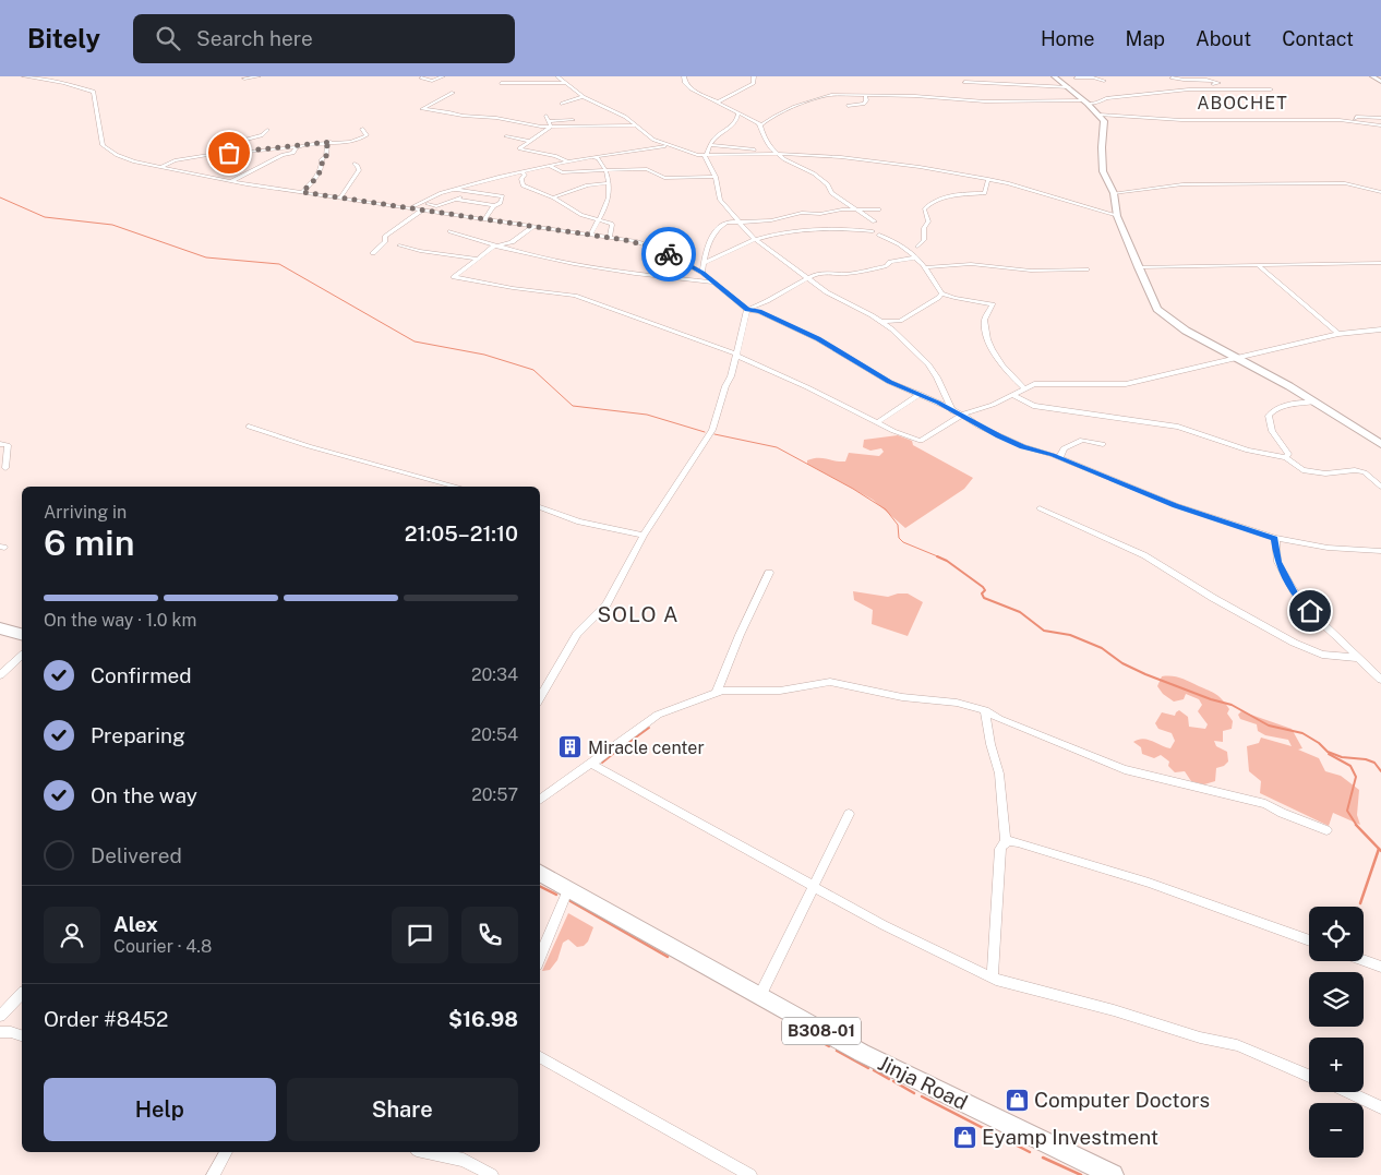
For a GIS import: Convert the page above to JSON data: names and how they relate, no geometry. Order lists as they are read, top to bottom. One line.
{"streets":{"main road":["B308-01","Jinja Road"]},"districts":["ABOCHET","SOLO A"],"places":{"building":["Miracle center"],"shop":["Computer Doctors","Eyamp Investment"]},"page":{"header":"Bitely","search":"Search here","nav":["Home","Map","About","Contact"],"heading":["6 min","Arriving in","21:05–21:10"],"panel":["Alex","Courier · 4.8","Order #8452","$16.98"],"bar":"On the way · 1.0 km","list":[["Confirmed","20:34"],["Preparing","20:54"],["On the way","20:57"],"Delivered"],"map_buttons":["+","−"],"buttons":["Help","Share"]}}
